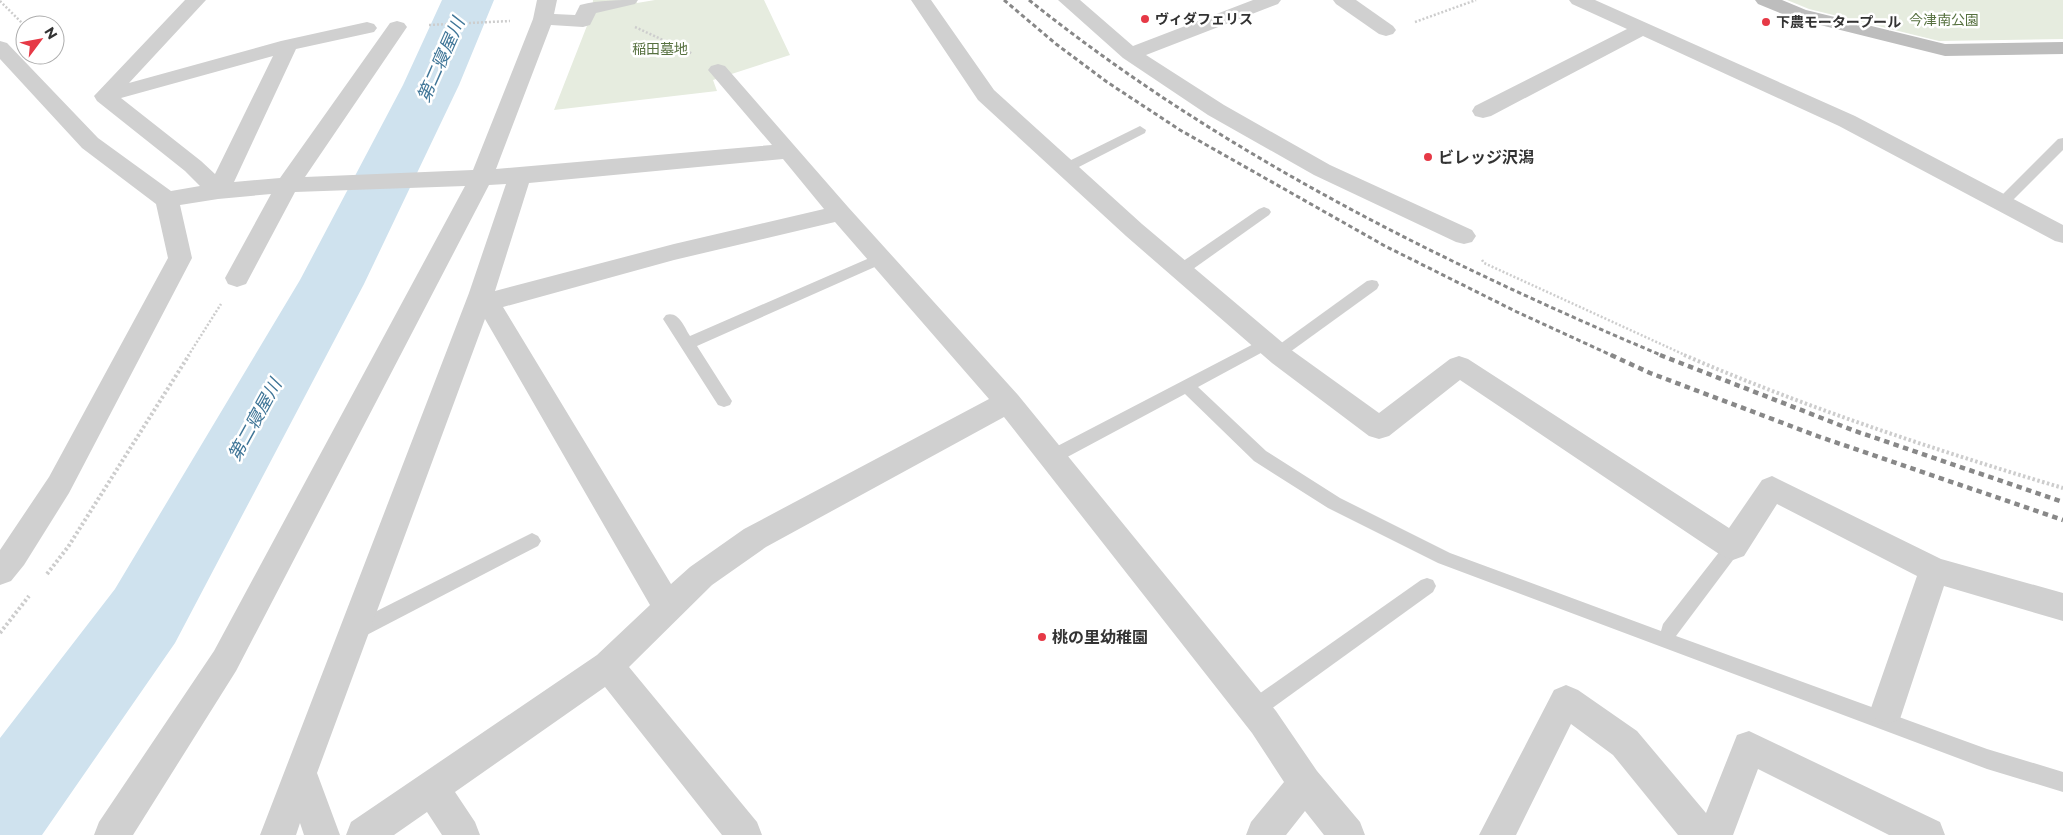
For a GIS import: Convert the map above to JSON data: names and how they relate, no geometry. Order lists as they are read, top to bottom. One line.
{"water":["第二寝屋川"],"parks":["今津南公園","稲田墓地"],"places":["ヴィダフェリス","下農モータープール","ビレッジ沢潟","桃の里幼稚園"],"north":"top right"}
